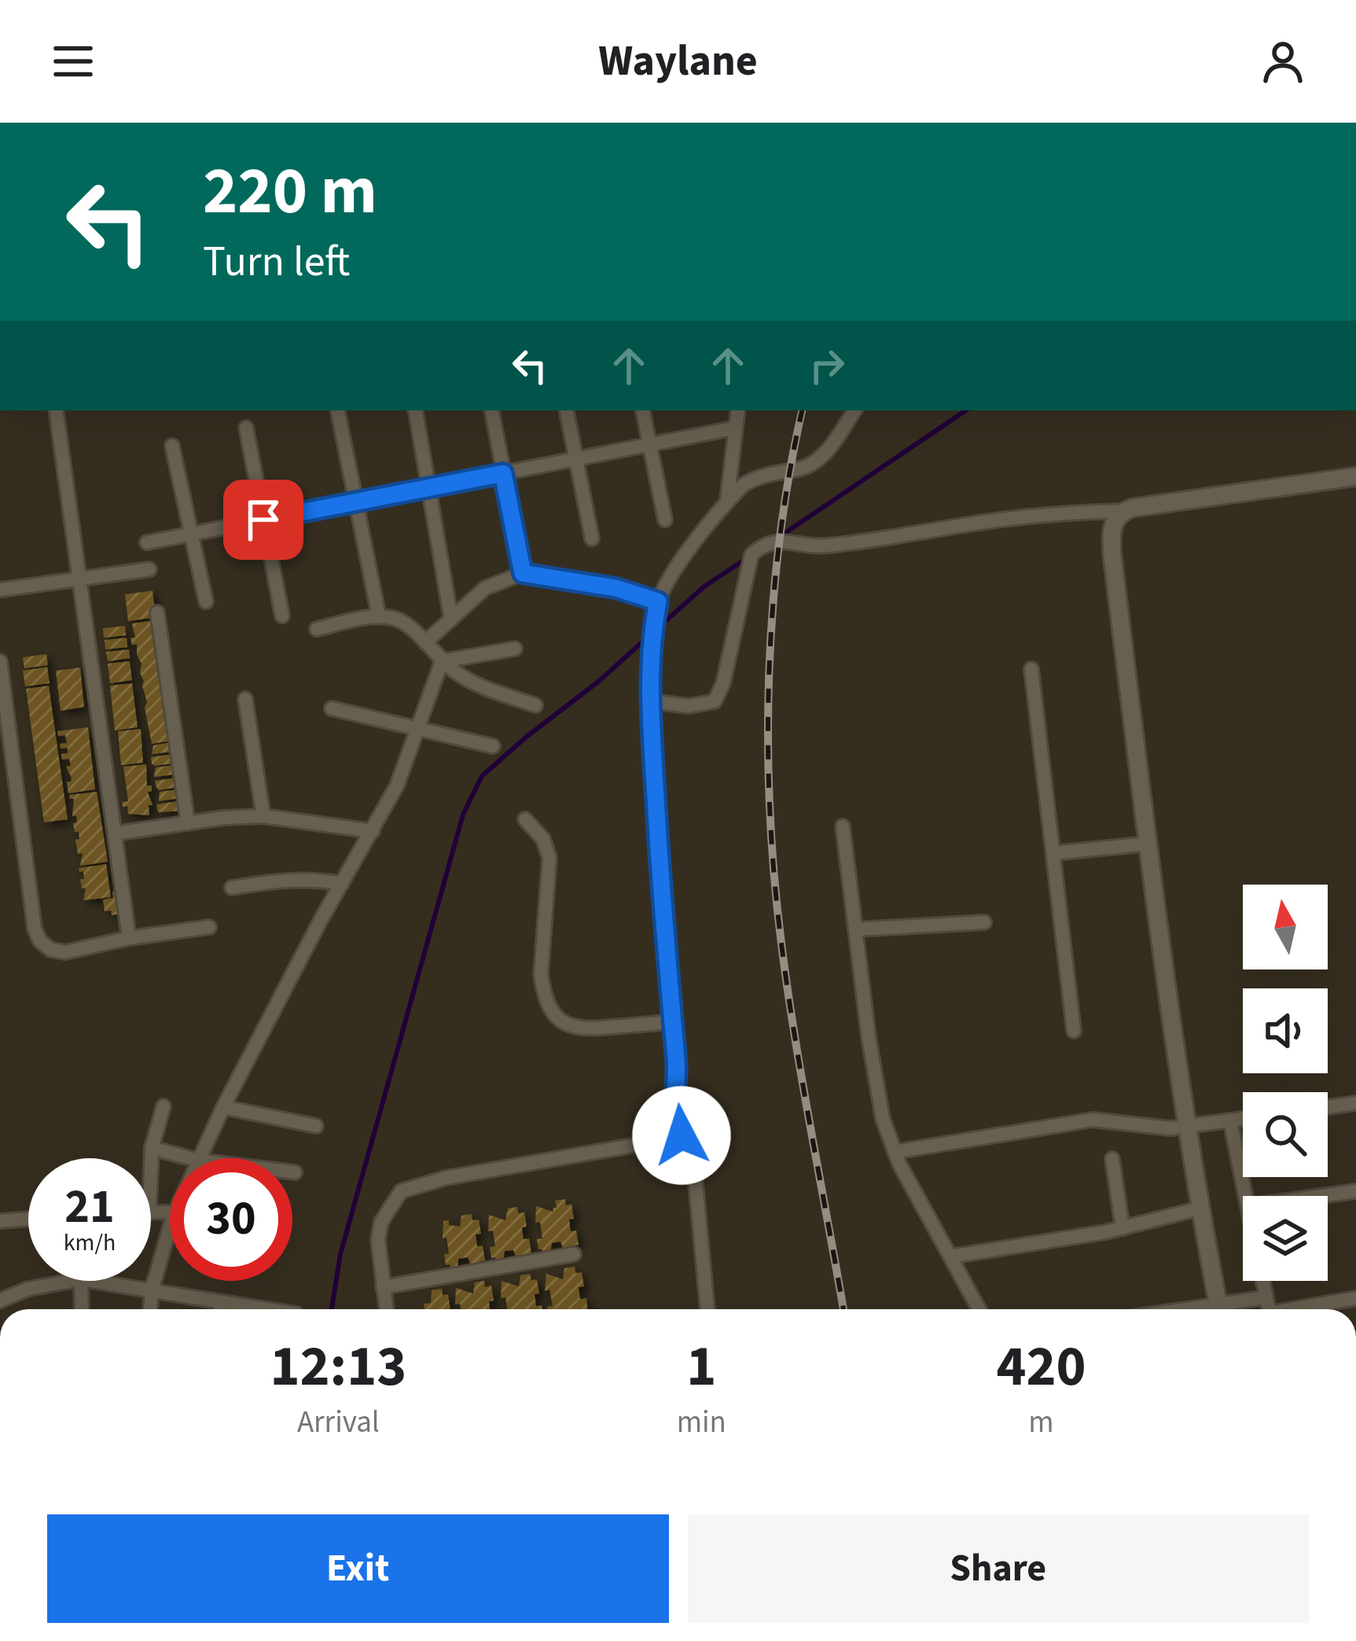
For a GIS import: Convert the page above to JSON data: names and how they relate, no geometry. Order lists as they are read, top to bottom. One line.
{"north":"top","page":{"header":"Waylane","turn":["220 m","Turn left"],"speed":"21 km/h","limit":"30","eta":["12:13","Arrival","1","min","420","m"],"buttons":["Exit","Share"]}}
